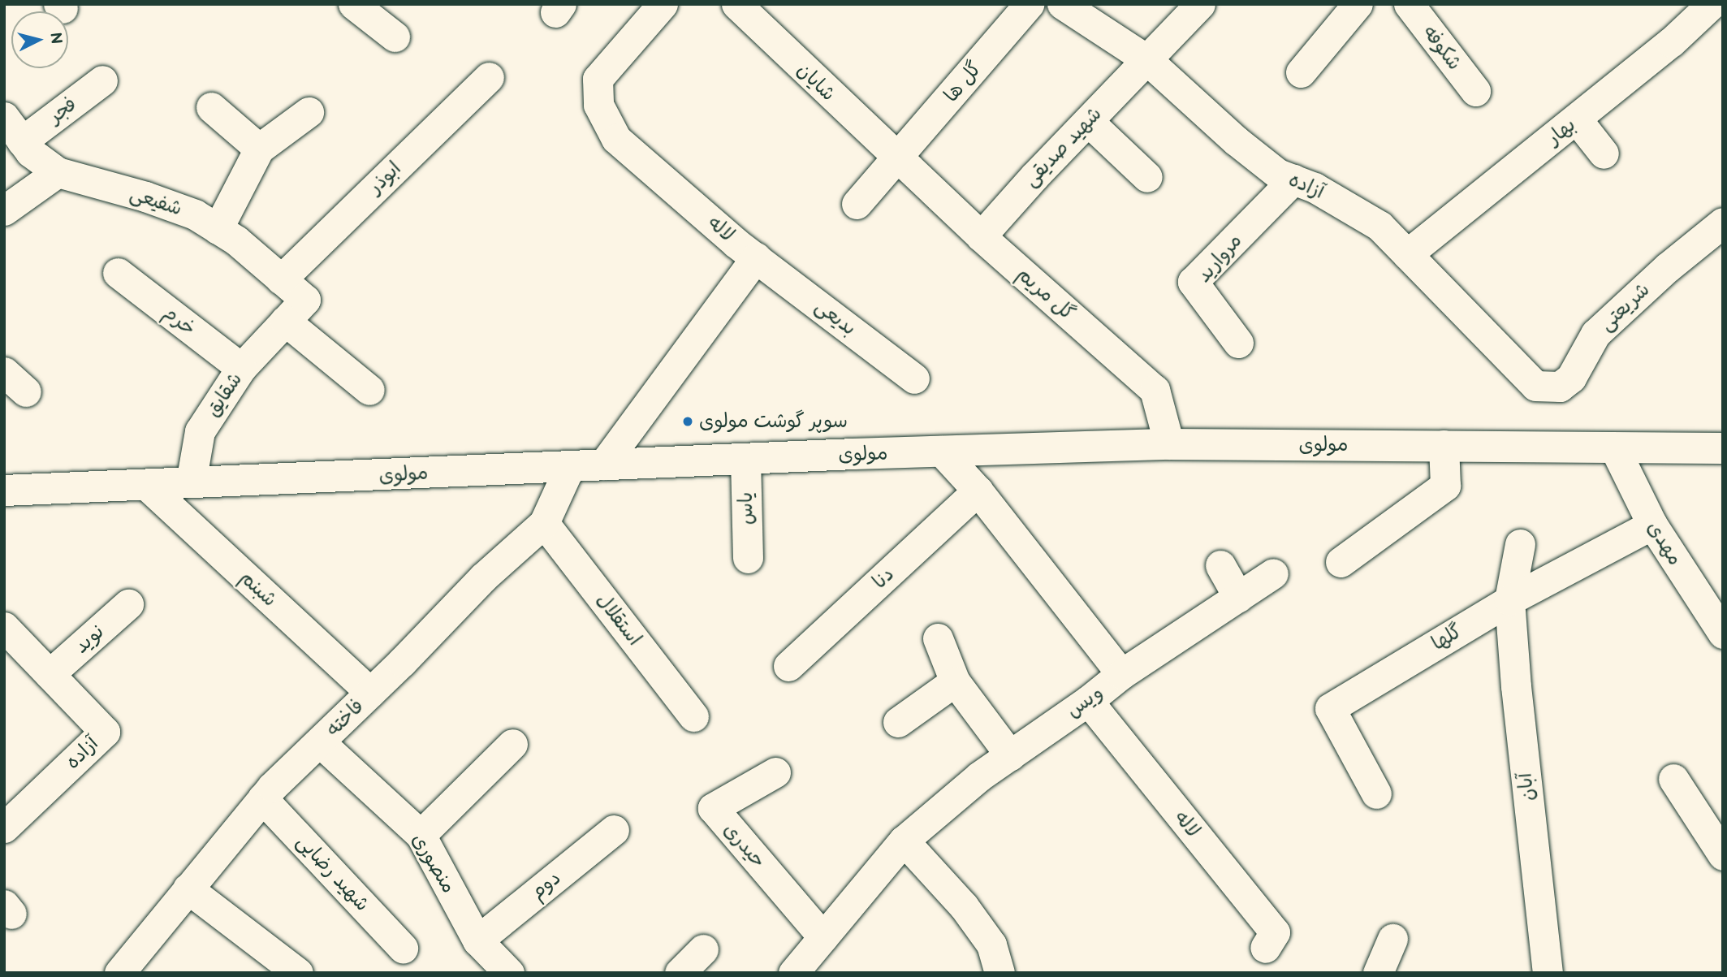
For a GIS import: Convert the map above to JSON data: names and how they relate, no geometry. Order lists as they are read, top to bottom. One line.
{"streets":{"main road":["مولوی"],"street":["شکوفه","شایان","گل ها","فجر","بهار","شهید صدیقی","ابوذر","آزاده","شفیعی","لاله","مروارید","گل مریم","شریعتی","بدیعی","خرم","شقایق","یاس","مهدی","دنا","شبنم","استقلال","گلها","نوید","ویس","فاخته","آبان","حیدری","منصوری","شهید رضایی","دوم"]},"crossings":[["شایان","گل ها"],["شایان","گل مریم"],["گل ها","گل مریم"],["فجر","شفیعی"],["بهار","آزاده"],["شهید صدیقی","آزاده"],["شهید صدیقی","گل مریم"],["ابوذر","شفیعی"],["آزاده","مروارید"],["آزاده","شریعتی"],["آزاده","نوید"],["شفیعی","شقایق"],["لاله","بدیعی"],["لاله","ویس"],["گل مریم","مولوی"],["خرم","شقایق"],["شقایق","مولوی"],["مولوی","یاس"],["مولوی","مهدی"],["مولوی","شبنم"],["مولوی","فاخته"],["مهدی","گلها"],["شبنم","فاخته"],["استقلال","فاخته"],["گلها","آبان"],["ویس","حیدری"],["فاخته","منصوری"],["فاخته","شهید رضایی"],["منصوری","دوم"]],"places":["سوپر گوشت مولوی"],"north":"right"}
